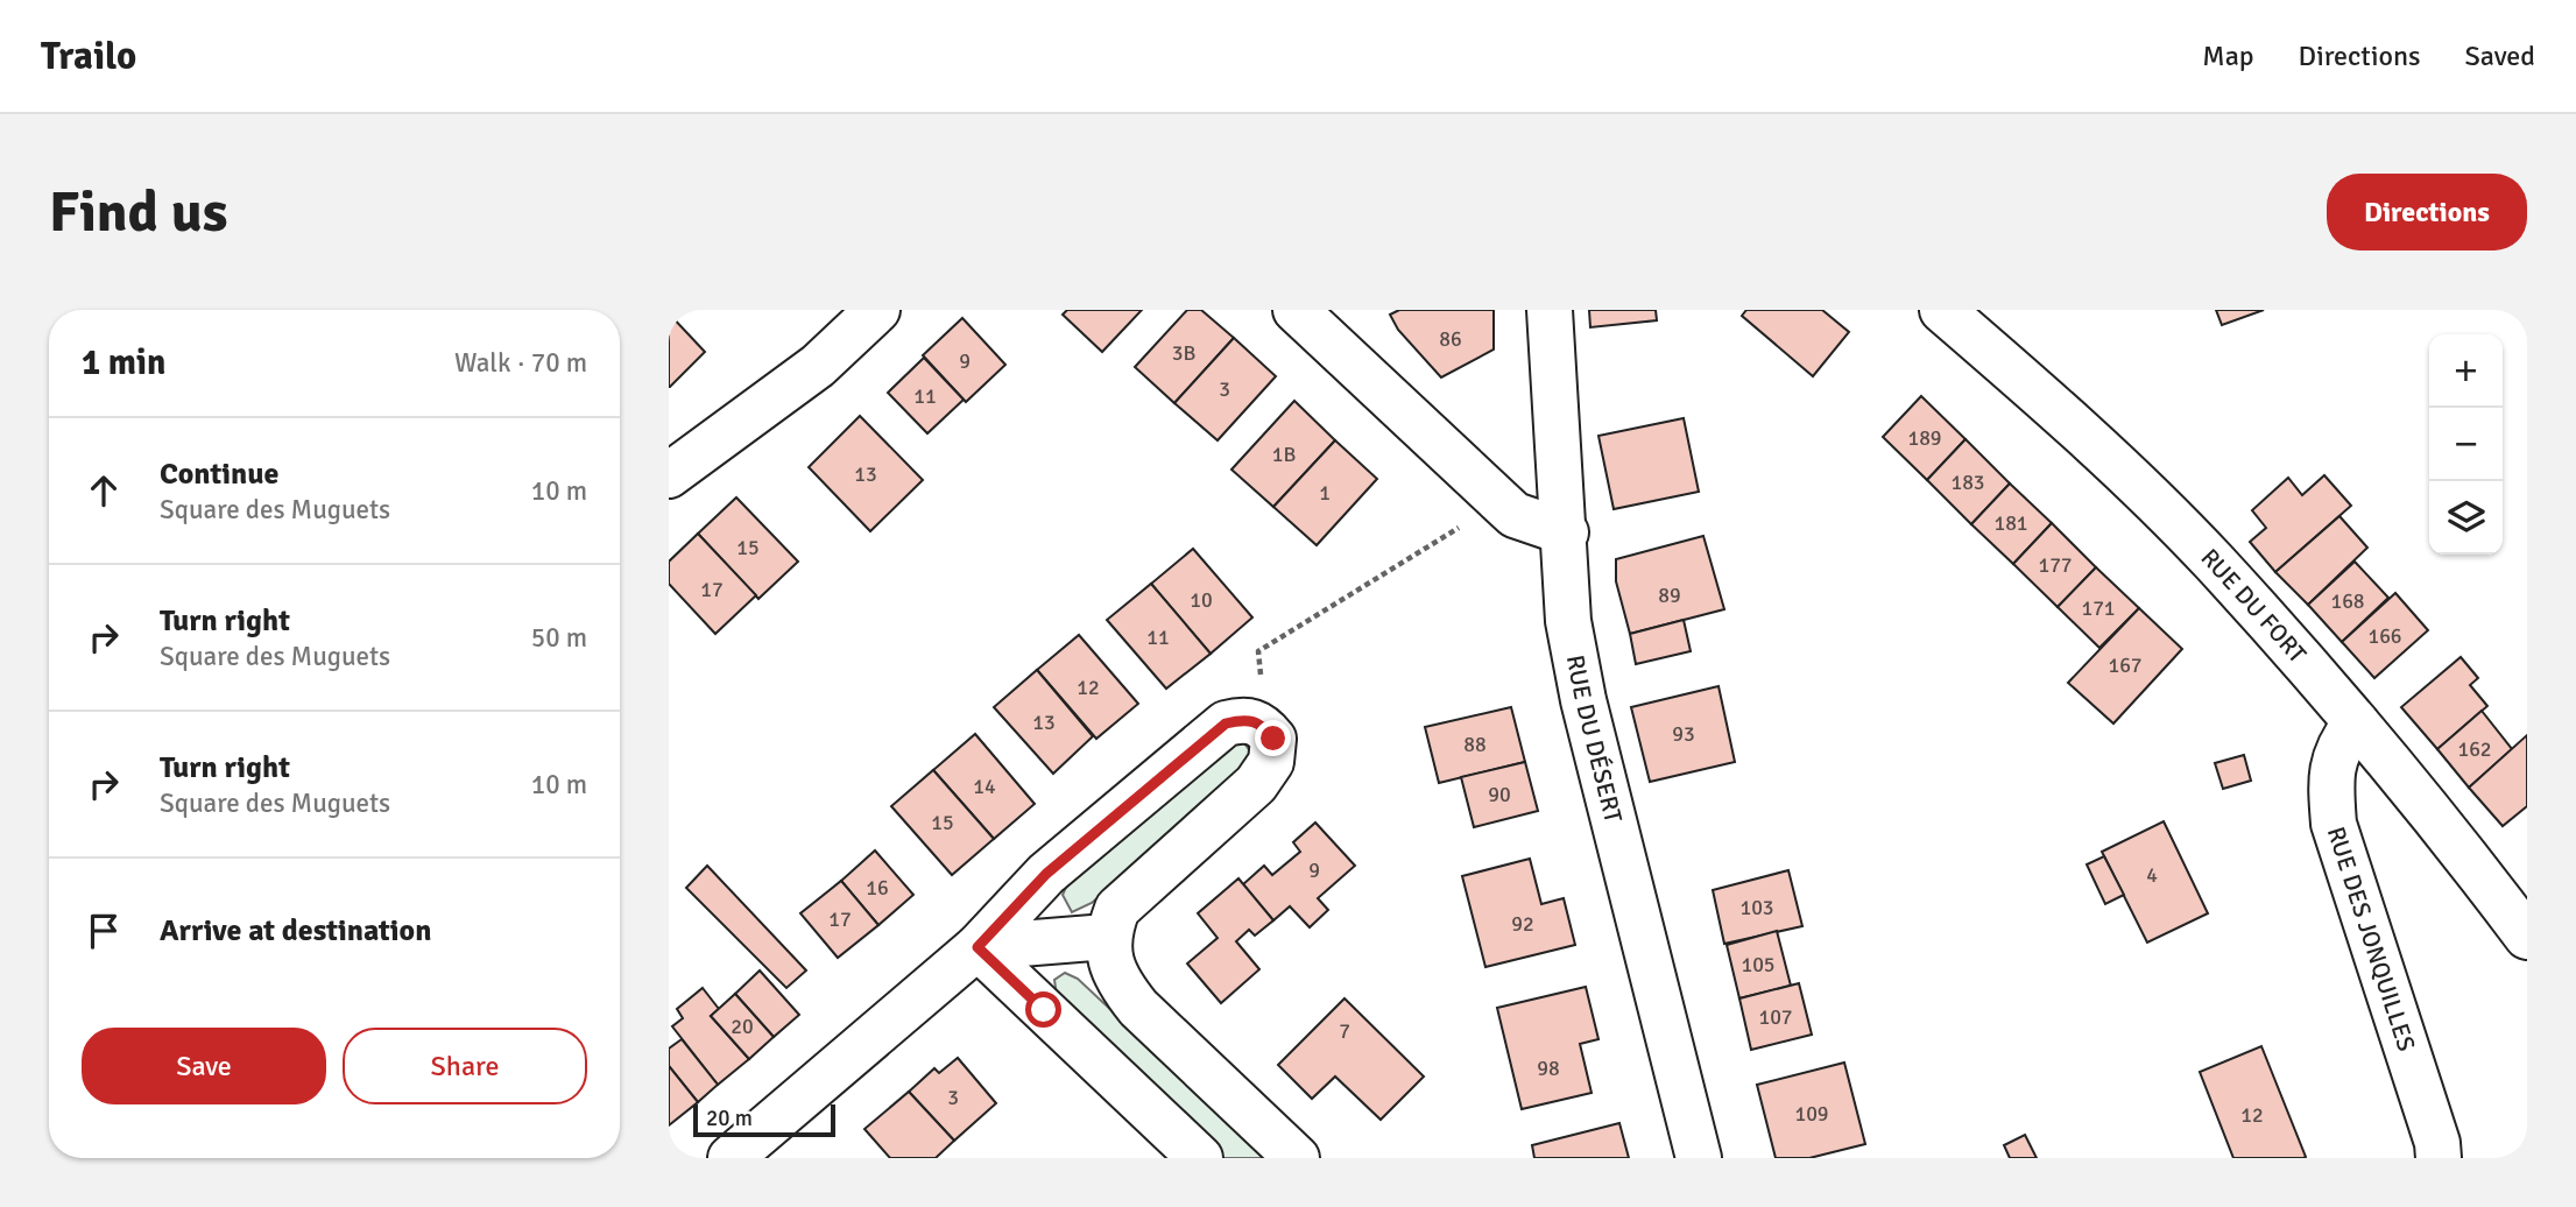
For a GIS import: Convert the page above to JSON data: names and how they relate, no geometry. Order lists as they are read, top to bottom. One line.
{"streets":{"street":["RUE DU FORT","RUE DU DÉSERT","RUE DES JONQUILLES"]},"crossings":[["RUE DU FORT","RUE DES JONQUILLES"]],"house_numbers":["86","3B","9","3","11","189","1B","13","183","1","181","15","177","17","89","10","168","171","166","11","167","12","13","93","88","162","14","90","15","9","4","16","103","17","92","105","107","20","7","98","3","109","12"],"scale_bar":"20 m","page":{"header":"Trailo","nav":["Map","Directions","Saved"],"buttons":["Directions",["Save","Share"]],"title":"Find us","heading":["1 min","Walk · 70 m"],"map_buttons":["+","−"],"list":[["Continue","Square des Muguets","10 m"],["Turn right","Square des Muguets","50 m"],["Turn right","Square des Muguets","10 m"],"Arrive at destination"],"scale":"20 m"}}
